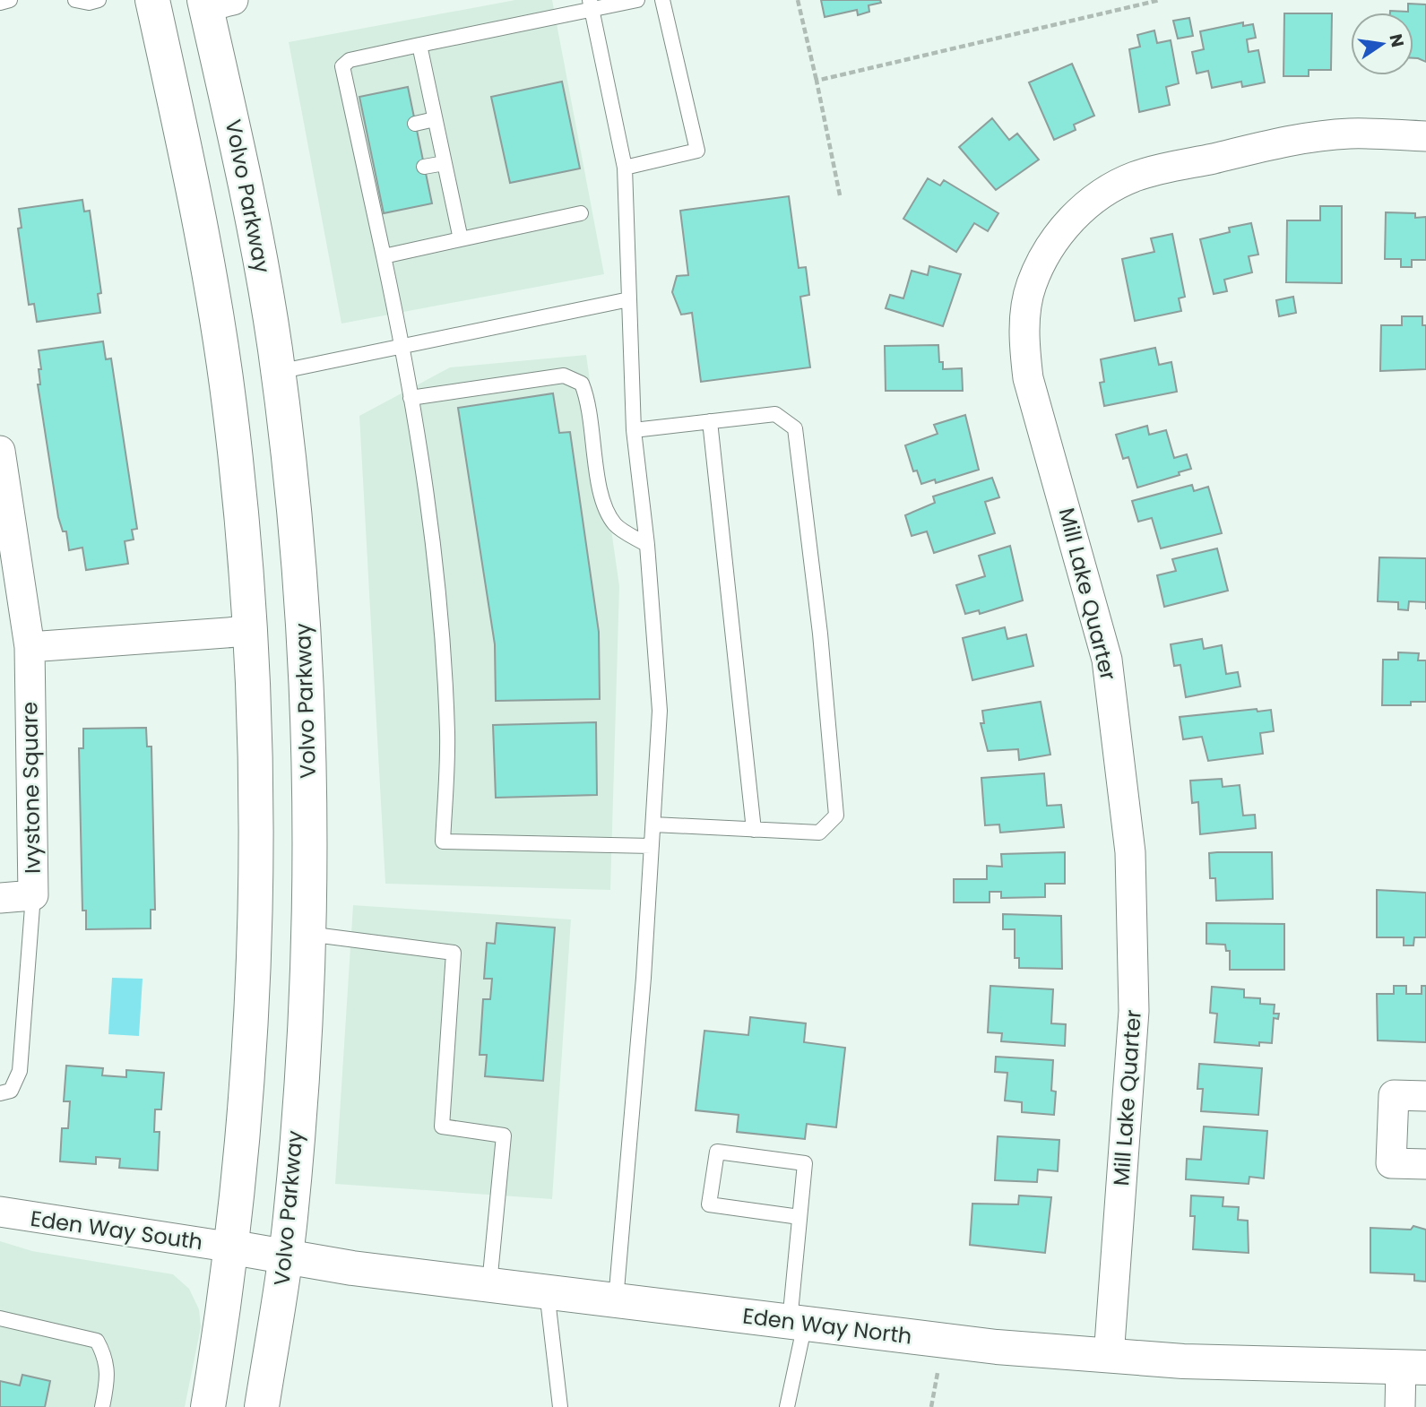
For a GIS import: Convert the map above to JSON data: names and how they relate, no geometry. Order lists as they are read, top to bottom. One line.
{"streets":{"main road":["Volvo Parkway","Eden Way North"],"street":["Mill Lake Quarter","Ivystone Square","Eden Way South"]},"crossings":[["Volvo Parkway","Eden Way North"],["Mill Lake Quarter","Eden Way North"],["Eden Way South","Eden Way North"]],"north":"right"}
